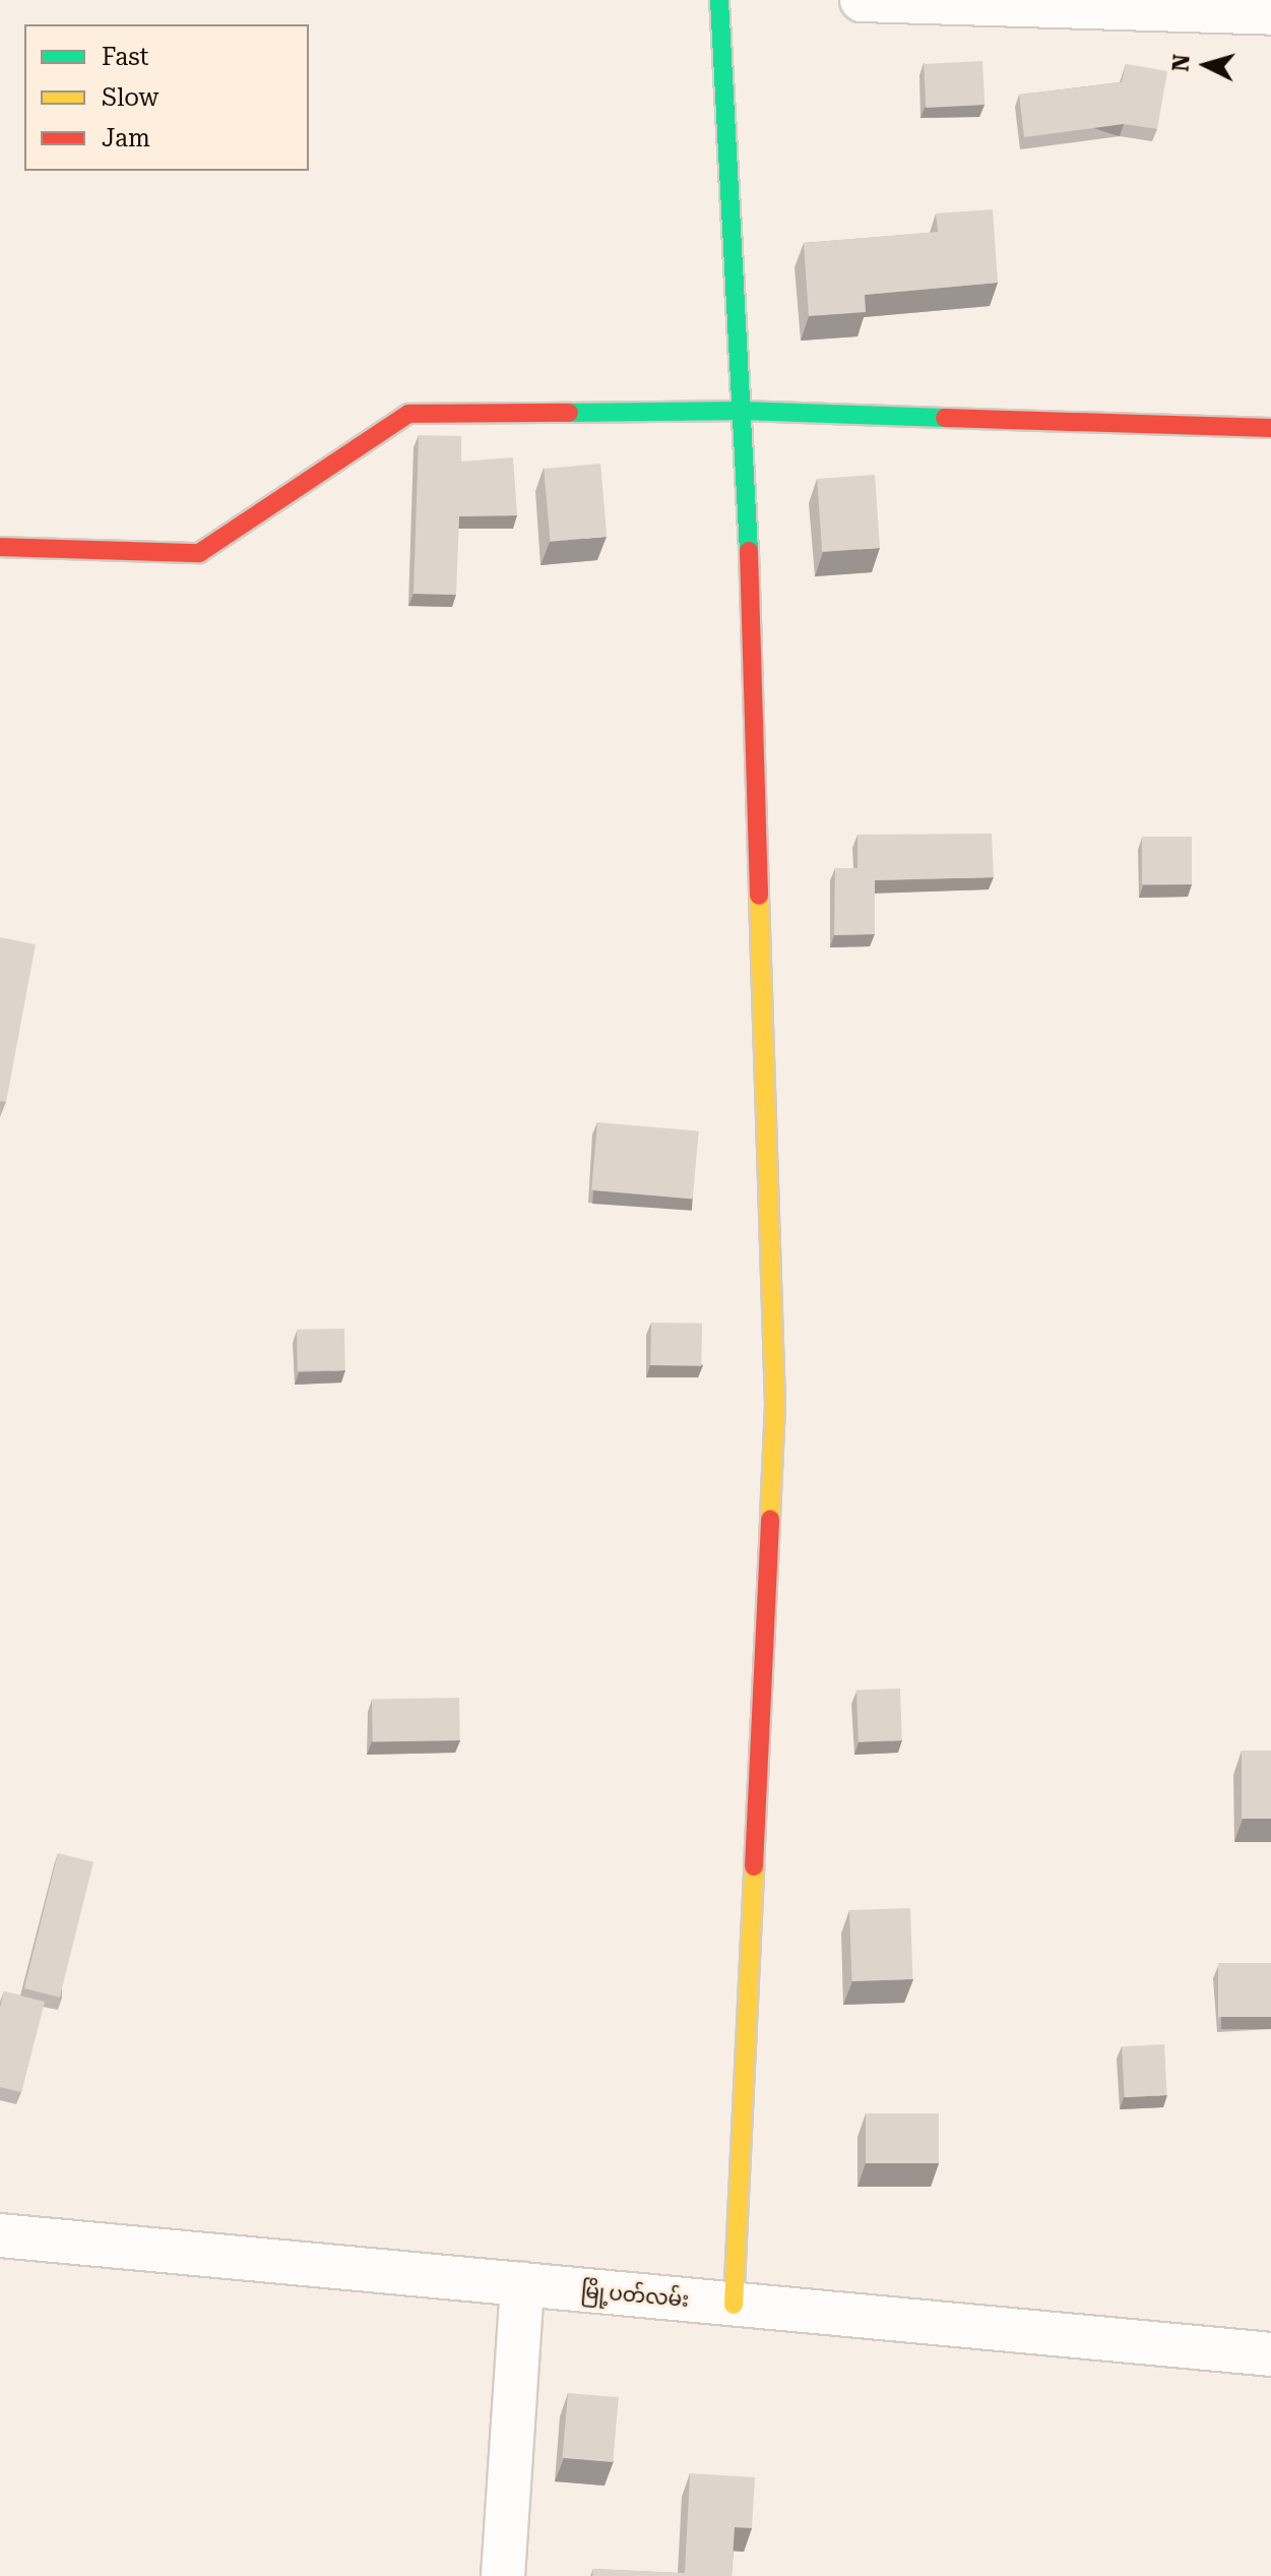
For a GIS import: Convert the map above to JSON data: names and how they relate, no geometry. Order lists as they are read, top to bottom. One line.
{"streets":{"street":["မြို့ပတ်လမ်း"]},"legend":["Fast","Slow","Jam"],"north":"left"}
